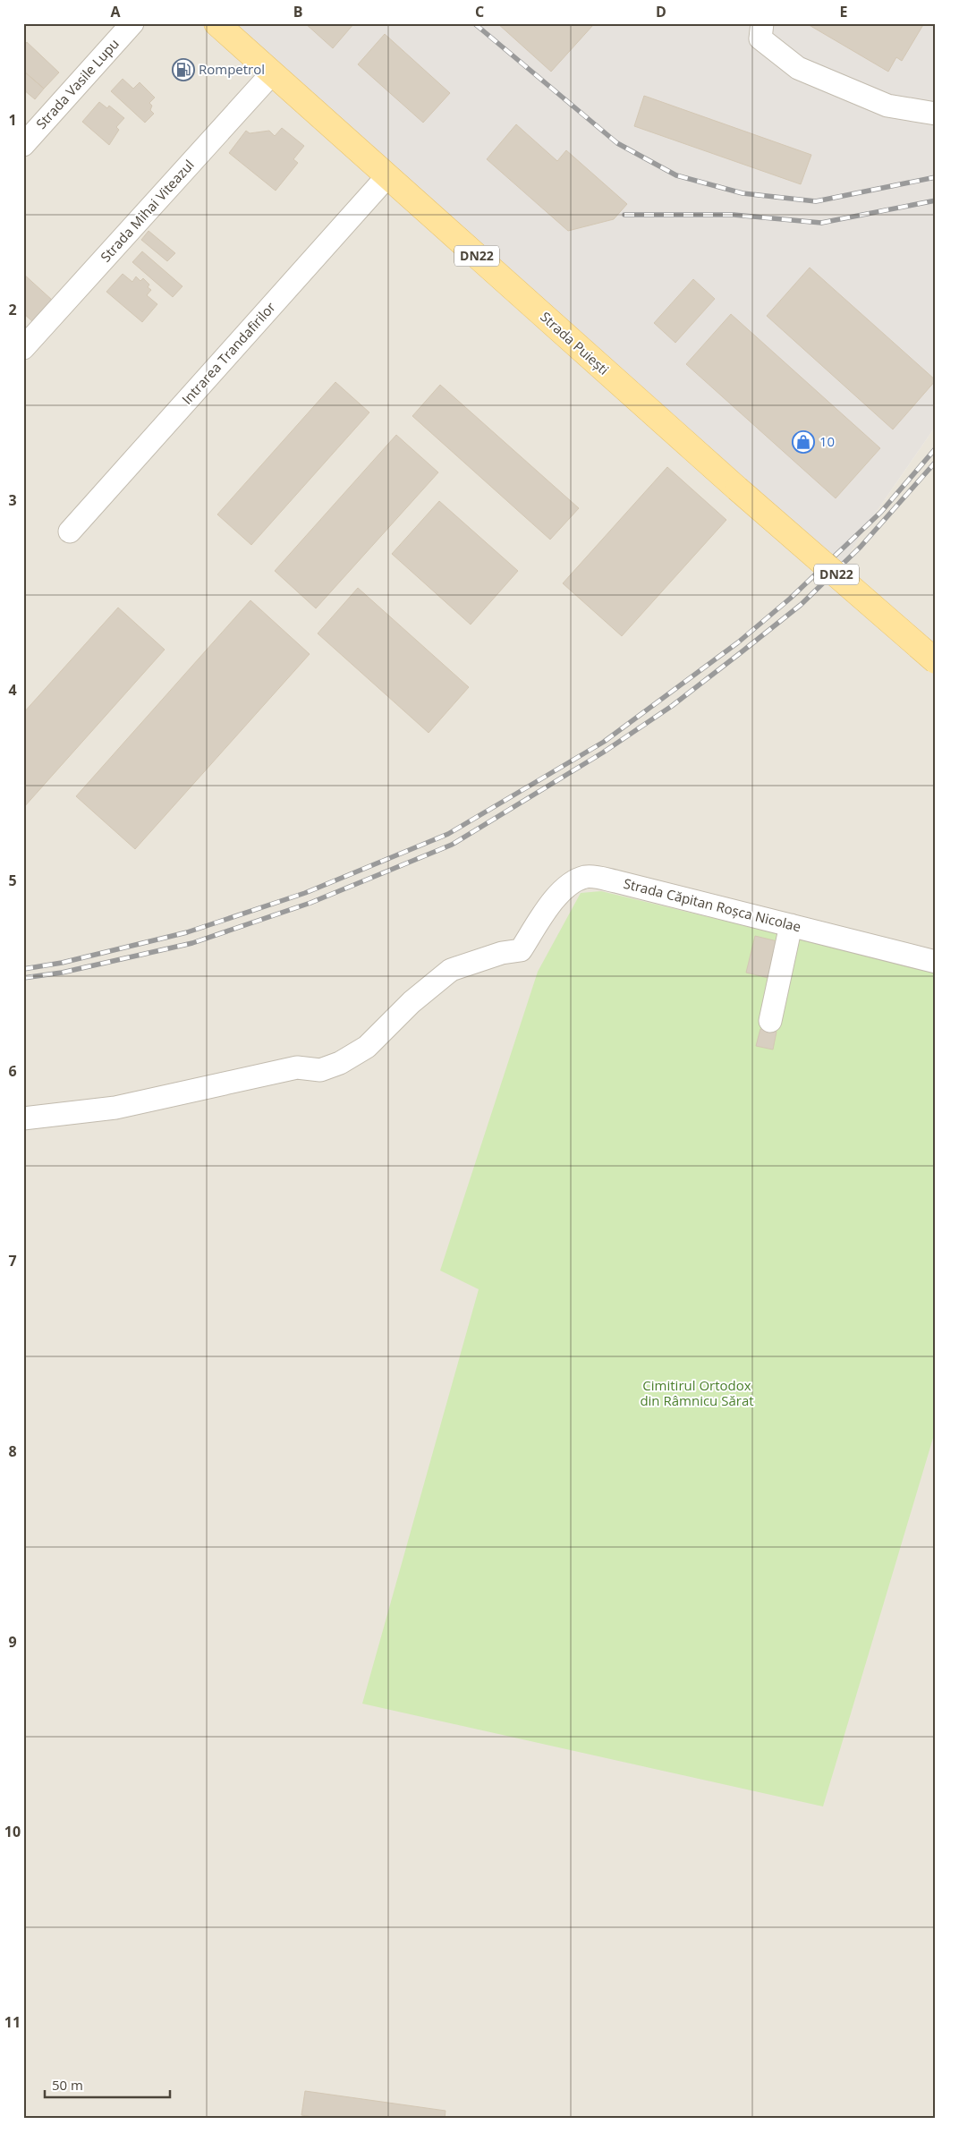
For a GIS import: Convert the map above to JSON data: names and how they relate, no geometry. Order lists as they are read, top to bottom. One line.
{"streets":{"main road":["DN22","Strada Puiești"],"street":["Strada Vasile Lupu","Strada Mihai Viteazul","Intrarea Trandafirilor","Strada Căpitan Roșca Nicolae"]},"crossings":[["Strada Mihai Viteazul","Strada Puiești"],["Strada Puiești","Intrarea Trandafirilor"]],"parks":["Cimitirul Ortodox din Râmnicu Sărat"],"places":{"fuel station":["Rompetrol"],"shop":["10"]},"scale_bar":"50 m","grid":{"columns":["A","B","C","D","E"],"rows":["1","2","3","4","5","6","7","8","9","10","11"]}}
